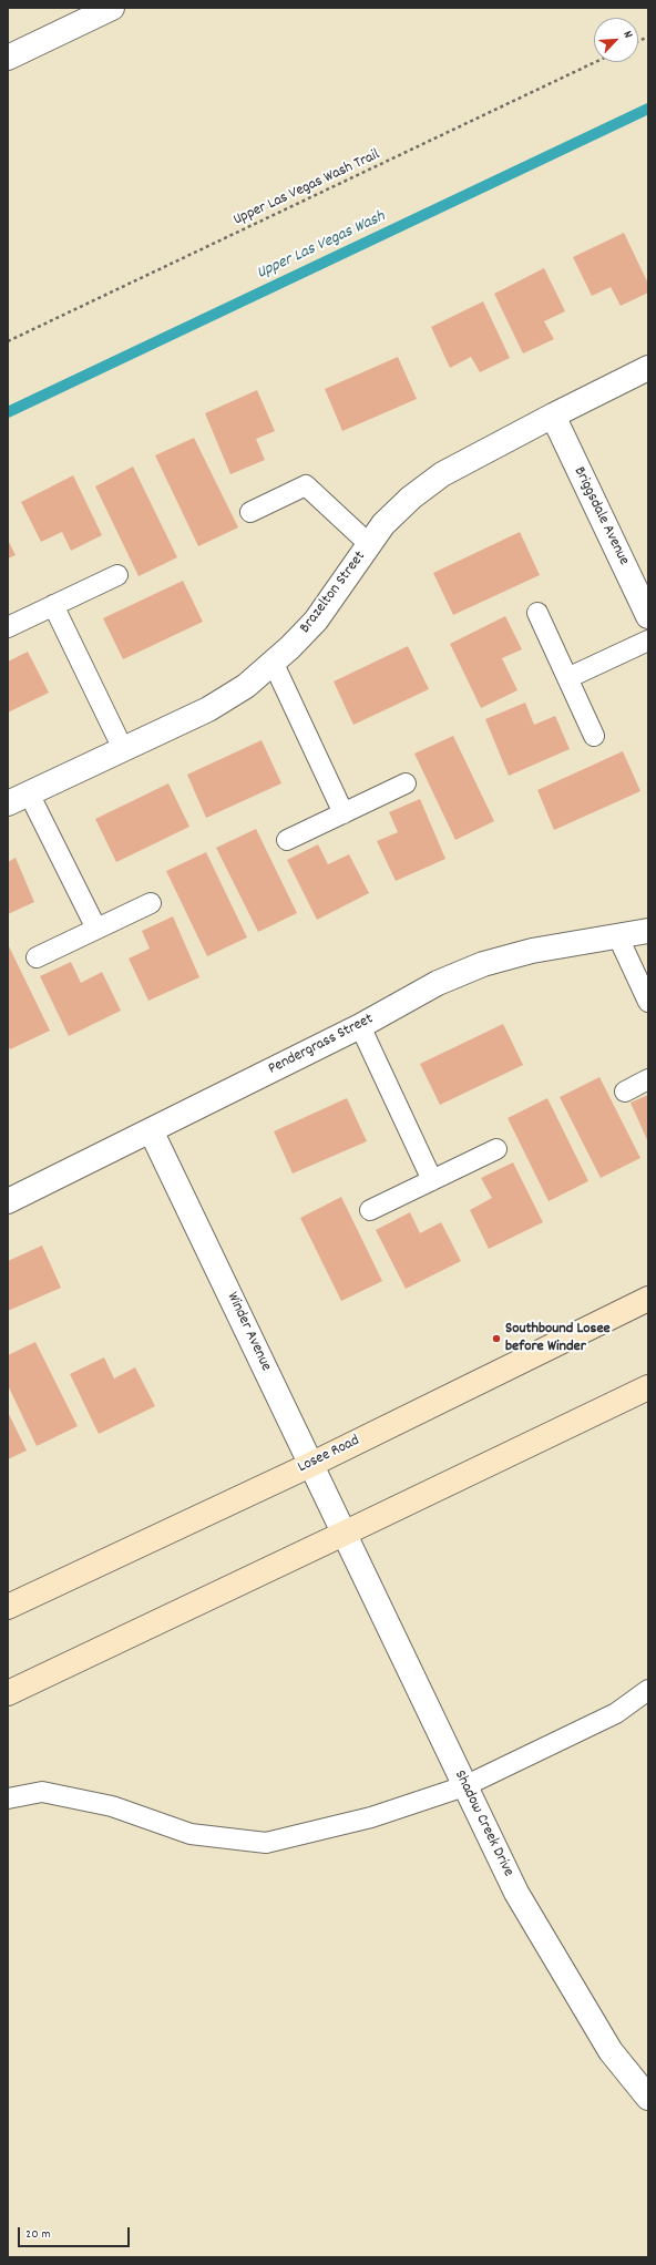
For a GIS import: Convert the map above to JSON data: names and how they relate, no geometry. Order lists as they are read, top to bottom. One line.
{"streets":{"main road":["Losee Road"],"street":["Briggsdale Avenue","Brazelton Street","Pendergrass Street","Winder Avenue","Shadow Creek Drive"],"path":["Upper Las Vegas Wash Trail"]},"crossings":[["Briggsdale Avenue","Brazelton Street"],["Pendergrass Street","Winder Avenue"],["Winder Avenue","Losee Road"],["Winder Avenue","Shadow Creek Drive"]],"water":["Upper Las Vegas Wash"],"places":["Southbound Losee before Winder"],"scale_bar":"20 m","north":"top right"}
